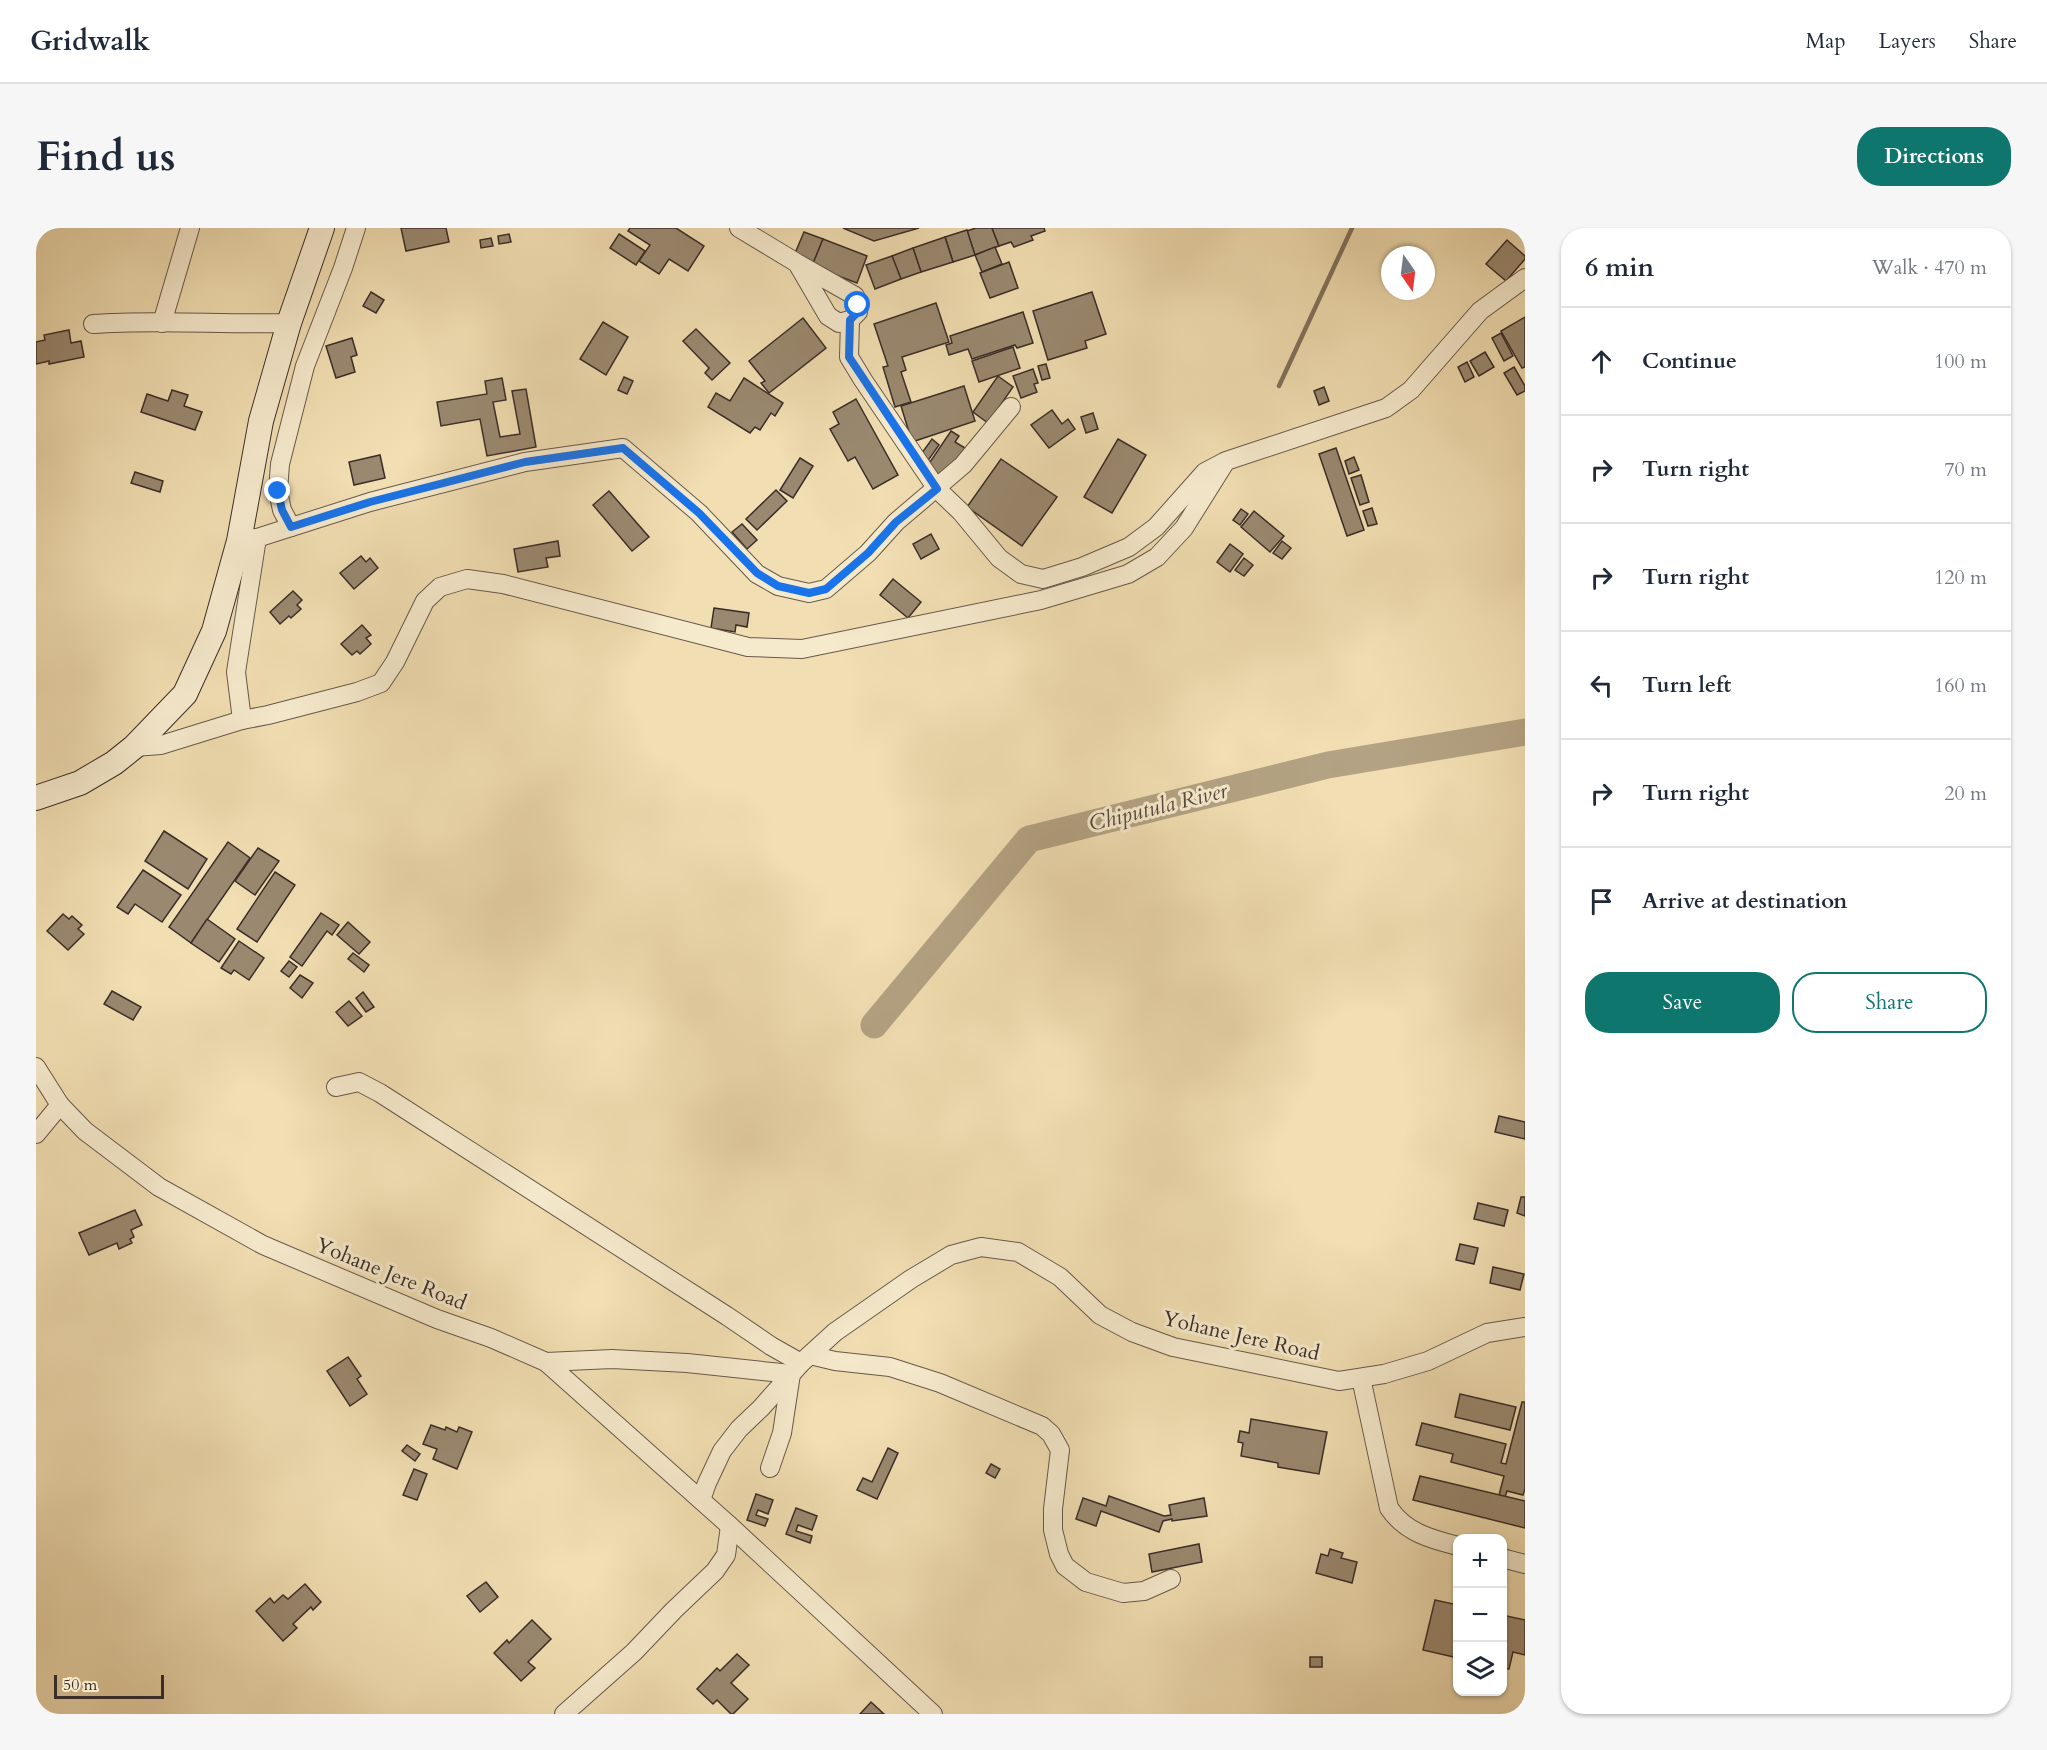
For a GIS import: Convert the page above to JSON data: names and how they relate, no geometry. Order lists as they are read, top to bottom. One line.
{"streets":{"street":["Yohane Jere Road"]},"water":["Chiputula River"],"scale_bar":"50 m","north":"bottom","page":{"header":"Gridwalk","nav":["Map","Layers","Share"],"buttons":["Directions",["Save","Share"]],"title":"Find us","heading":["6 min","Walk · 470 m"],"list":[["Continue","100 m"],["Turn right","70 m"],["Turn right","120 m"],["Turn left","160 m"],["Turn right","20 m"],"Arrive at destination"],"map_buttons":["+","−"],"scale":"50 m"}}
